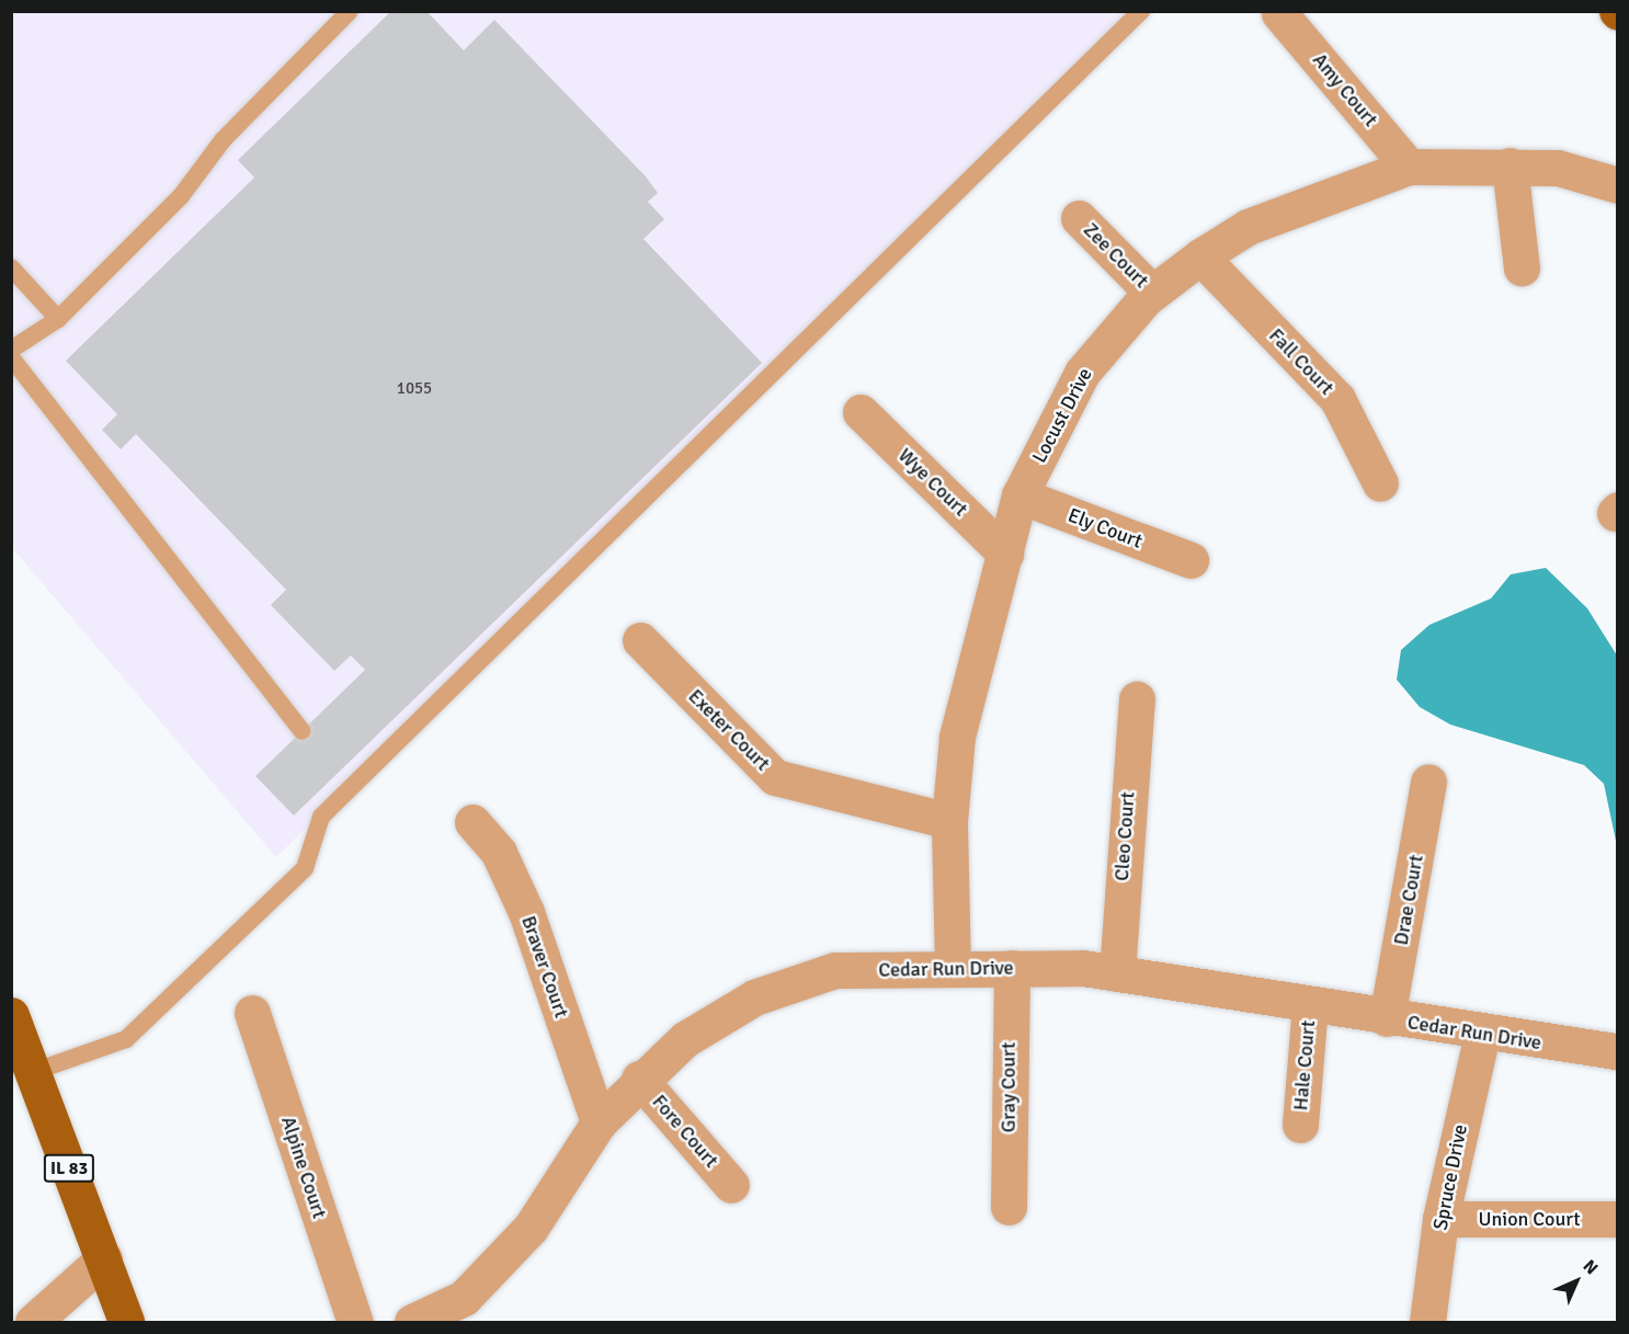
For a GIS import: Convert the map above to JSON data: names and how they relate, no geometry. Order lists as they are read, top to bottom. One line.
{"streets":{"main road":["IL 83"],"street":["Amy Court","Zee Court","Fall Court","Locust Drive","Wye Court","Ely Court","Exeter Court","Cleo Court","Drae Court","Braver Court","Cedar Run Drive","Hale Court","Gray Court","Fore Court","Alpine Court","Spruce Drive","Union Court"]},"crossings":[["Amy Court","Locust Drive"],["Zee Court","Locust Drive"],["Fall Court","Locust Drive"],["Locust Drive","Wye Court"],["Locust Drive","Ely Court"],["Locust Drive","Exeter Court"],["Locust Drive","Cedar Run Drive"],["Cleo Court","Cedar Run Drive"],["Drae Court","Cedar Run Drive"],["Braver Court","Cedar Run Drive"],["Cedar Run Drive","Hale Court"],["Cedar Run Drive","Gray Court"],["Cedar Run Drive","Fore Court"],["Cedar Run Drive","Spruce Drive"],["Spruce Drive","Union Court"]],"house_numbers":["1055"],"north":"top right"}
